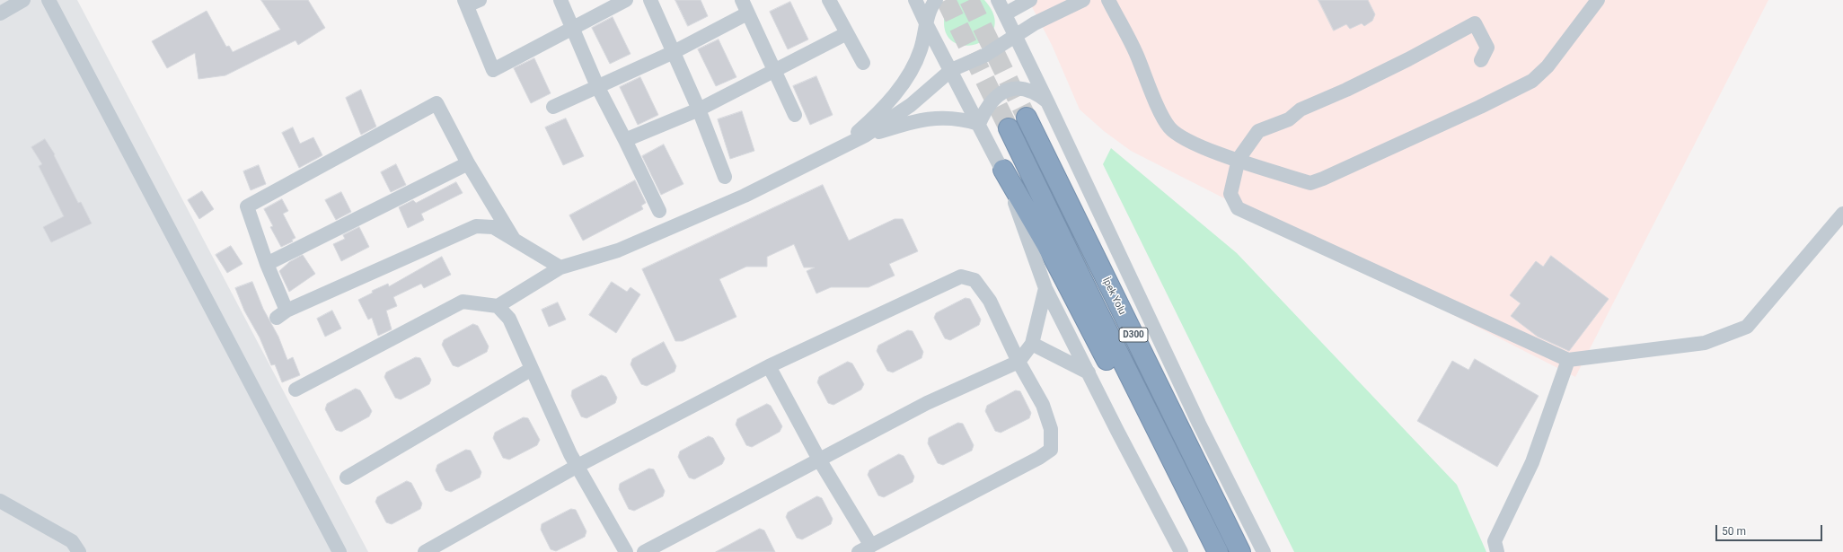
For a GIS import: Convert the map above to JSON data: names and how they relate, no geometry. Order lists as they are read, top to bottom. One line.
{"streets":{"highway":["İpek Yolu","D300"]},"scale_bar":"50 m"}
